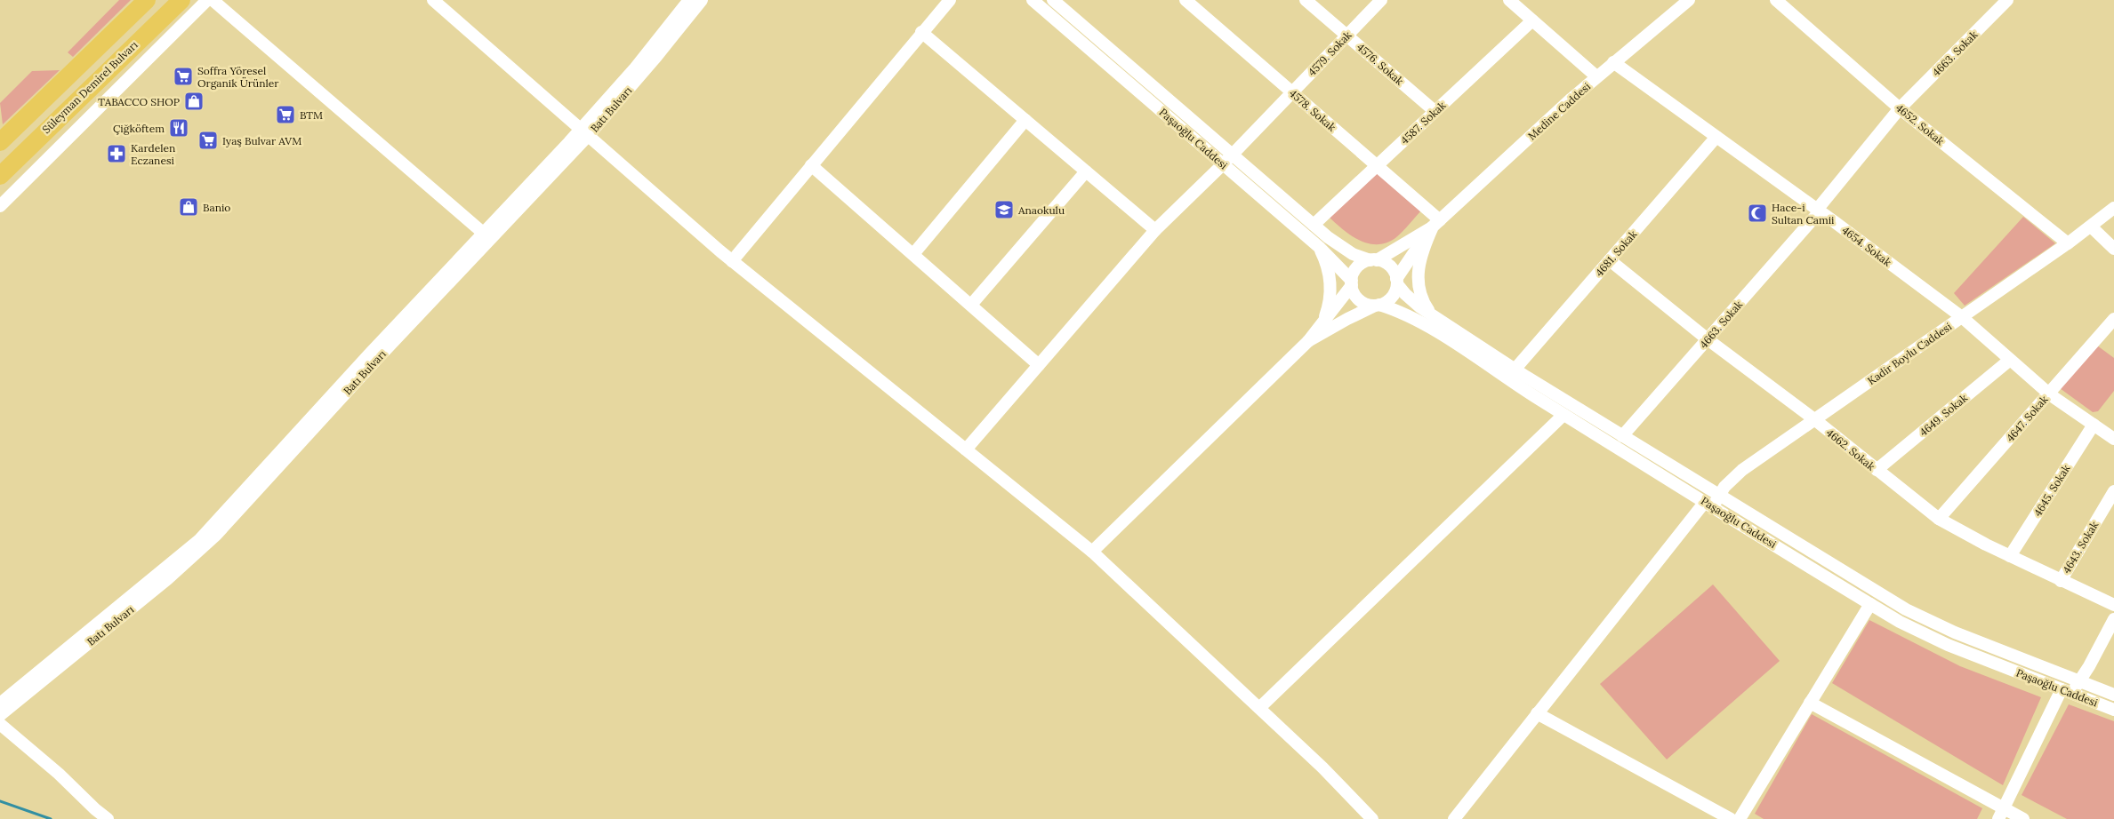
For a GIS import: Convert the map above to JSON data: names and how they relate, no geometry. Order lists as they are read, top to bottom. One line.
{"streets":{"highway":["Süleyman Demirel Bulvarı"],"street":["4579. Sokak","4663. Sokak","4576. Sokak","Batı Bulvarı","4578. Sokak","Medine Caddesi","4587. Sokak","4652. Sokak","Paşaoğlu Caddesi","4654. Sokak","4681. Sokak","Kadir Boylu Caddesi","4649. Sokak","4647. Sokak","4662. Sokak","4645. Sokak","4643. Sokak"]},"crossings":[["4579. Sokak","4576. Sokak"],["4579. Sokak","4578. Sokak"],["4579. Sokak","Paşaoğlu Caddesi"],["4663. Sokak","4652. Sokak"],["4663. Sokak","Paşaoğlu Caddesi"],["4663. Sokak","4654. Sokak"],["4663. Sokak","4662. Sokak"],["4576. Sokak","4587. Sokak"],["4578. Sokak","Medine Caddesi"],["4578. Sokak","4587. Sokak"],["Medine Caddesi","Paşaoğlu Caddesi"],["Medine Caddesi","4654. Sokak"],["4587. Sokak","Paşaoğlu Caddesi"],["4652. Sokak","Kadir Boylu Caddesi"],["Paşaoğlu Caddesi","4681. Sokak"],["Paşaoğlu Caddesi","Kadir Boylu Caddesi"],["4654. Sokak","4681. Sokak"],["4654. Sokak","Kadir Boylu Caddesi"],["4654. Sokak","4649. Sokak"],["4654. Sokak","4647. Sokak"],["4654. Sokak","4645. Sokak"],["4681. Sokak","4662. Sokak"],["Kadir Boylu Caddesi","4662. Sokak"],["4649. Sokak","4662. Sokak"],["4647. Sokak","4662. Sokak"],["4662. Sokak","4645. Sokak"],["4662. Sokak","4643. Sokak"]],"places":{"supermarket":["Soffra Yöresel Organik Ürünler","BTM","Iyaş Bulvar AVM"],"shop":["TABACCO SHOP","Banio"],"restaurant":["Çiğköftem"],"pharmacy":["Kardelen Eczanesi"],"school or university":["Anaokulu"],"mosque":["Hace-i Sultan Camii"]}}
